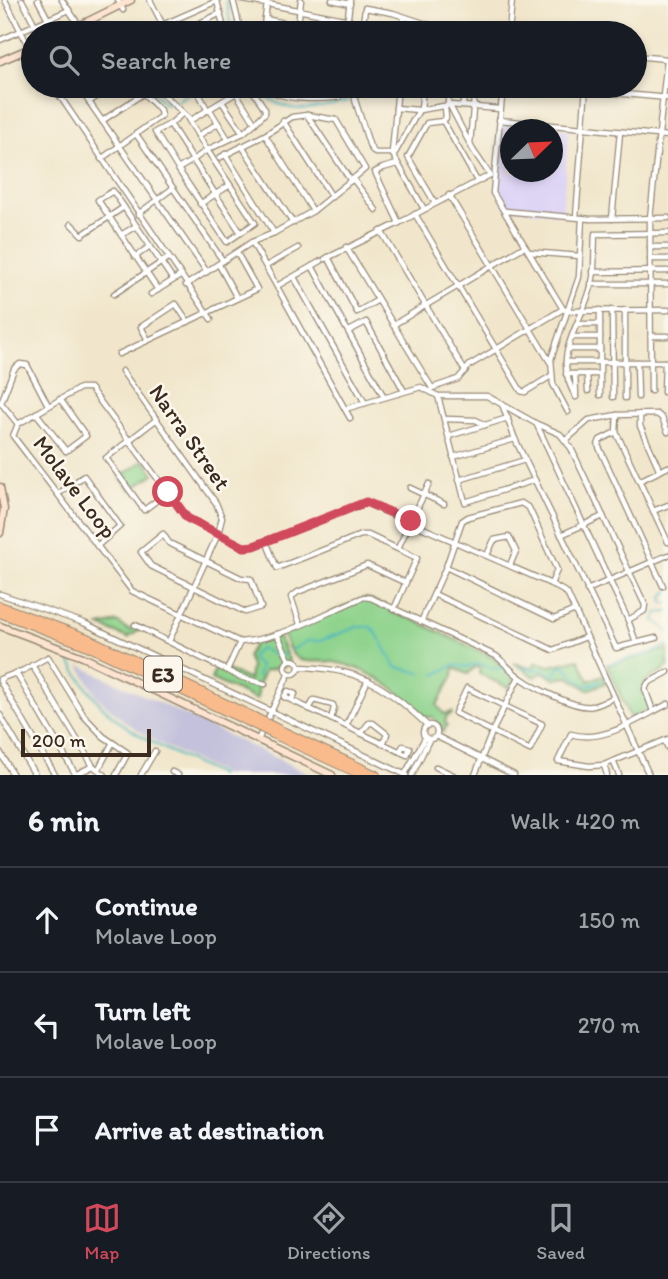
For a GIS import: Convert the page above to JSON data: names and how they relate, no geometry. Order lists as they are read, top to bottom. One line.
{"streets":{"highway":["E3"],"street":["Narra Street","Molave Loop"]},"crossings":[["Narra Street","Molave Loop"]],"scale_bar":"200 m","north":"top right","page":{"search":"Search here","scale":"200 m","heading":["6 min","Walk · 420 m"],"list":[["Continue","Molave Loop","150 m"],["Turn left","Molave Loop","270 m"],"Arrive at destination"],"nav":["Map","Directions","Saved"]}}
